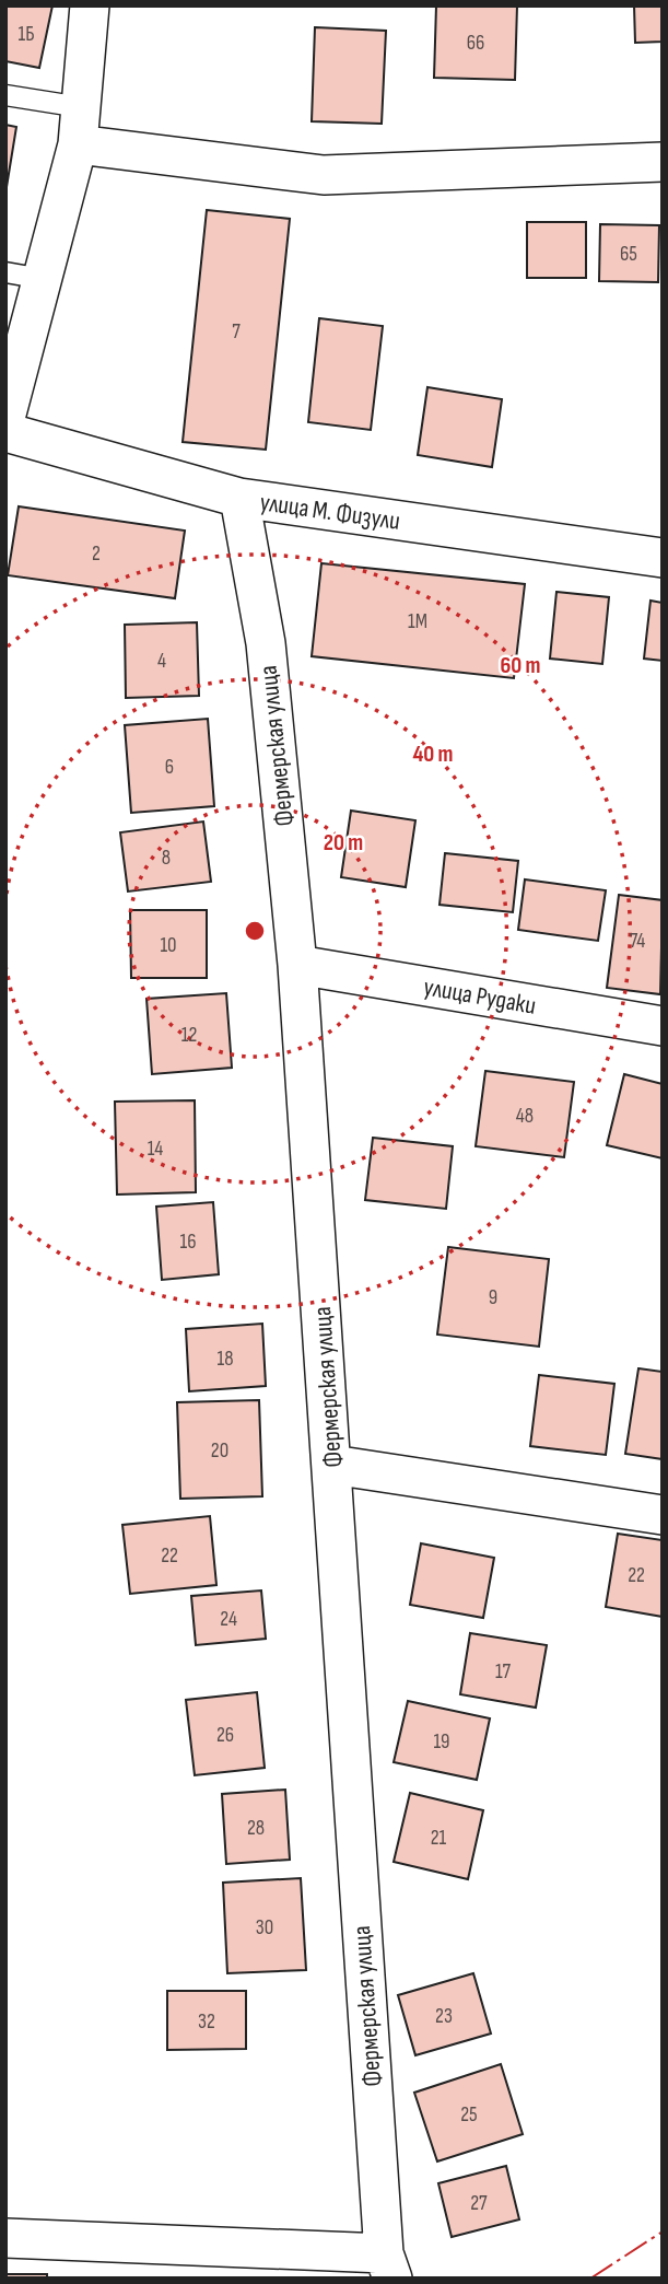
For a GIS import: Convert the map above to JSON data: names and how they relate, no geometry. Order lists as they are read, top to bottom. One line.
{"streets":{"street":["улица М. Физули","Фермерская улица","улица Рудаки"]},"crossings":[["улица М. Физули","Фермерская улица"],["Фермерская улица","улица Рудаки"]],"house_numbers":["1Б","66","65","7","2","1М","4","6","8","74","10","12","48","14","16","9","18","20","22","22","24","17","26","19","28","21","30","23","32","25","27"],"rings":["60 m","40 m","20 m"]}
